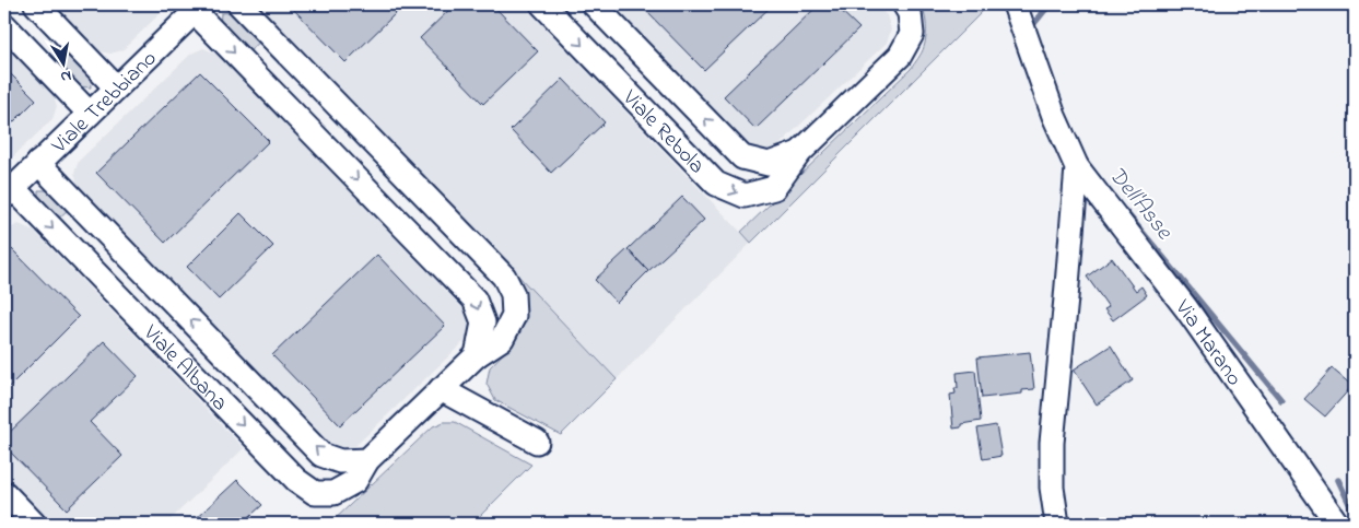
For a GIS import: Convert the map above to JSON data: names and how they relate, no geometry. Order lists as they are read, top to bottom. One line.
{"streets":{"street":["Viale Trebbiano","Viale Rebola","Via Marano","Viale Albana"]},"crossings":[["Viale Trebbiano","Viale Albana"]],"water":["Dell'Asse"],"north":"bottom"}
